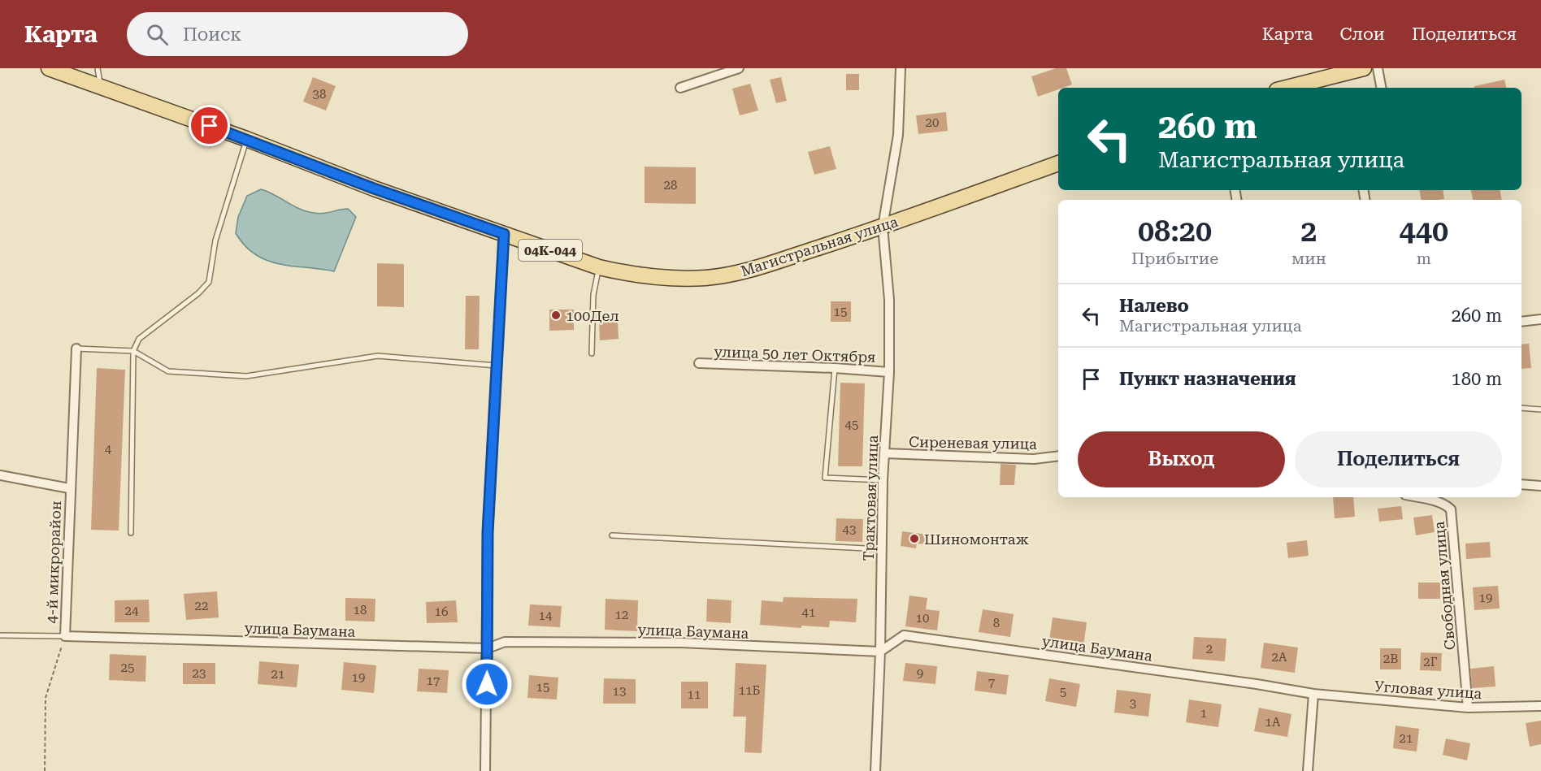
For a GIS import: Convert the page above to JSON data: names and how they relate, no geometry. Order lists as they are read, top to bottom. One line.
{"streets":{"main road":["Магистральная улица","04К-044"],"street":["улица 50 лет Октября","Сиреневая улица","Трактовая улица","4-й микрорайон","Свободная улица","улица Баумана","Угловая улица"]},"crossings":[["Магистральная улица","Трактовая улица"],["улица 50 лет Октября","Трактовая улица"],["Сиреневая улица","Трактовая улица"],["Трактовая улица","улица Баумана"],["4-й микрорайон","улица Баумана"],["Свободная улица","Угловая улица"],["улица Баумана","Угловая улица"]],"places":["100Дел","Шиномонтаж"],"house_numbers":["38","20","28","15","45","4","43","19","22","18","24","16","41","12","14","10","8","2","2А","2В","2Г","25","23","9","21","19","17","7","15","11Б","13","5","11","3","1","1А","21"],"page":{"header":"Карта","search":"Поиск","nav":["Карта","Слои","Поделиться"],"turn":["260 m","Магистральная улица"],"eta":["08:20","Прибытие","2","мин","440","m"],"list":[{"name":"Налево","note":"Магистральная улица","value":"260 m"},{"name":"Пункт назначения","value":"180 m"}],"buttons":["Выход","Поделиться"]}}
